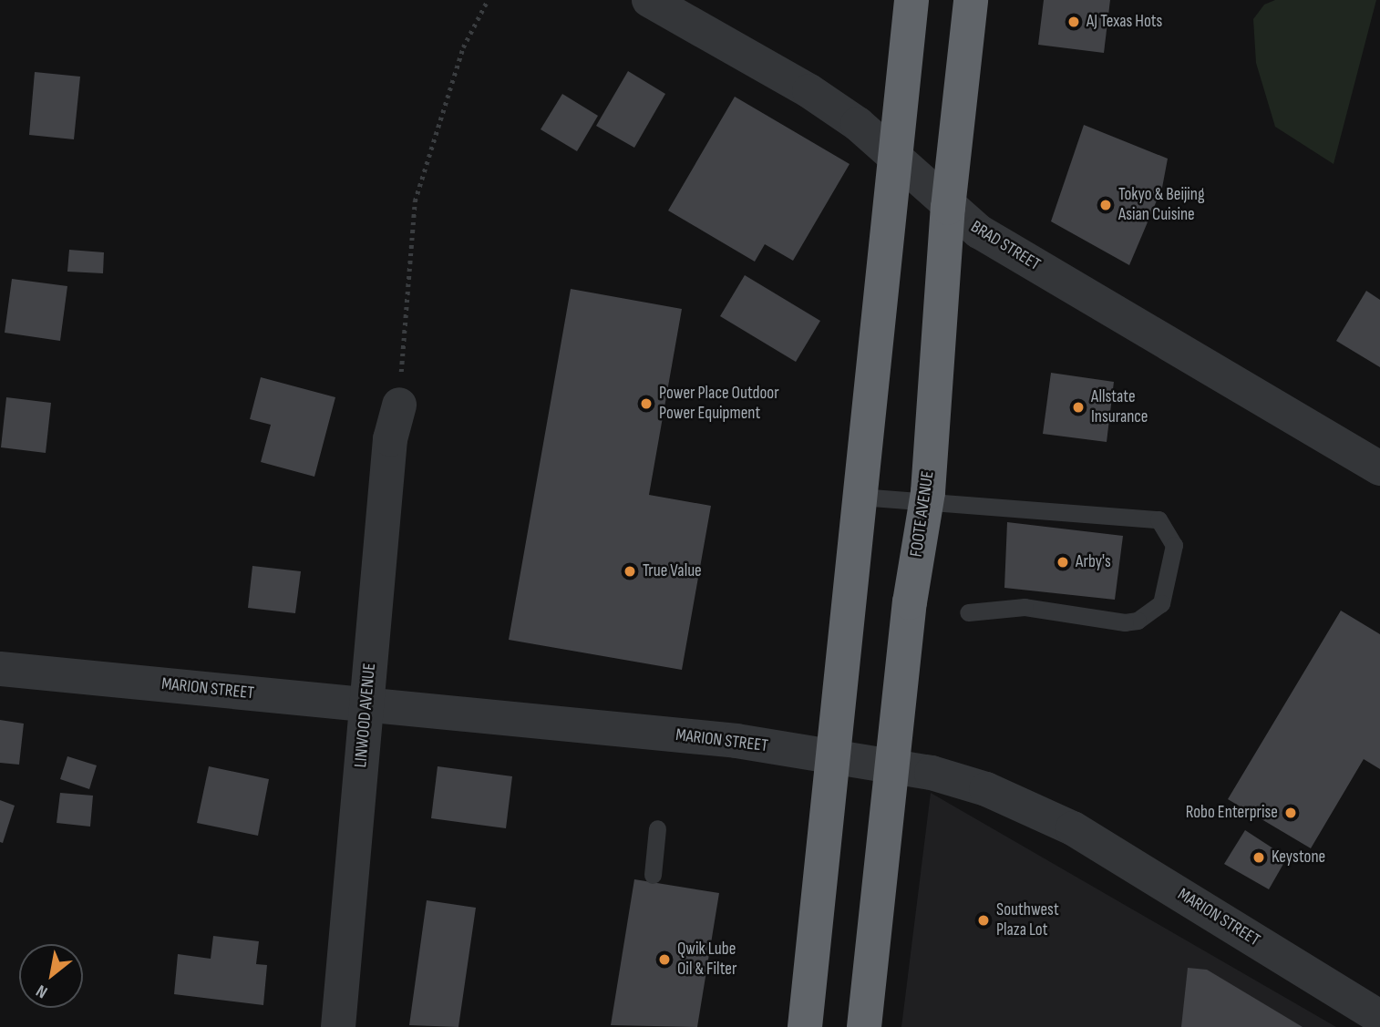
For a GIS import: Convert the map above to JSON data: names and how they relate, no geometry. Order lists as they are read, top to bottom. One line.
{"streets":{"highway":["FOOTE AVENUE"],"street":["BRAD STREET","MARION STREET","LINWOOD AVENUE"]},"crossings":[["BRAD STREET","FOOTE AVENUE"],["FOOTE AVENUE","MARION STREET"],["MARION STREET","LINWOOD AVENUE"]],"places":["AJ Texas Hots","Tokyo & Beijing Asian Cuisine","Power Place Outdoor Power Equipment","Allstate Insurance","Arby's","True Value","Robo Enterprise","Keystone","Southwest Plaza Lot","Qwik Lube Oil & Filter"],"north":"bottom left"}
